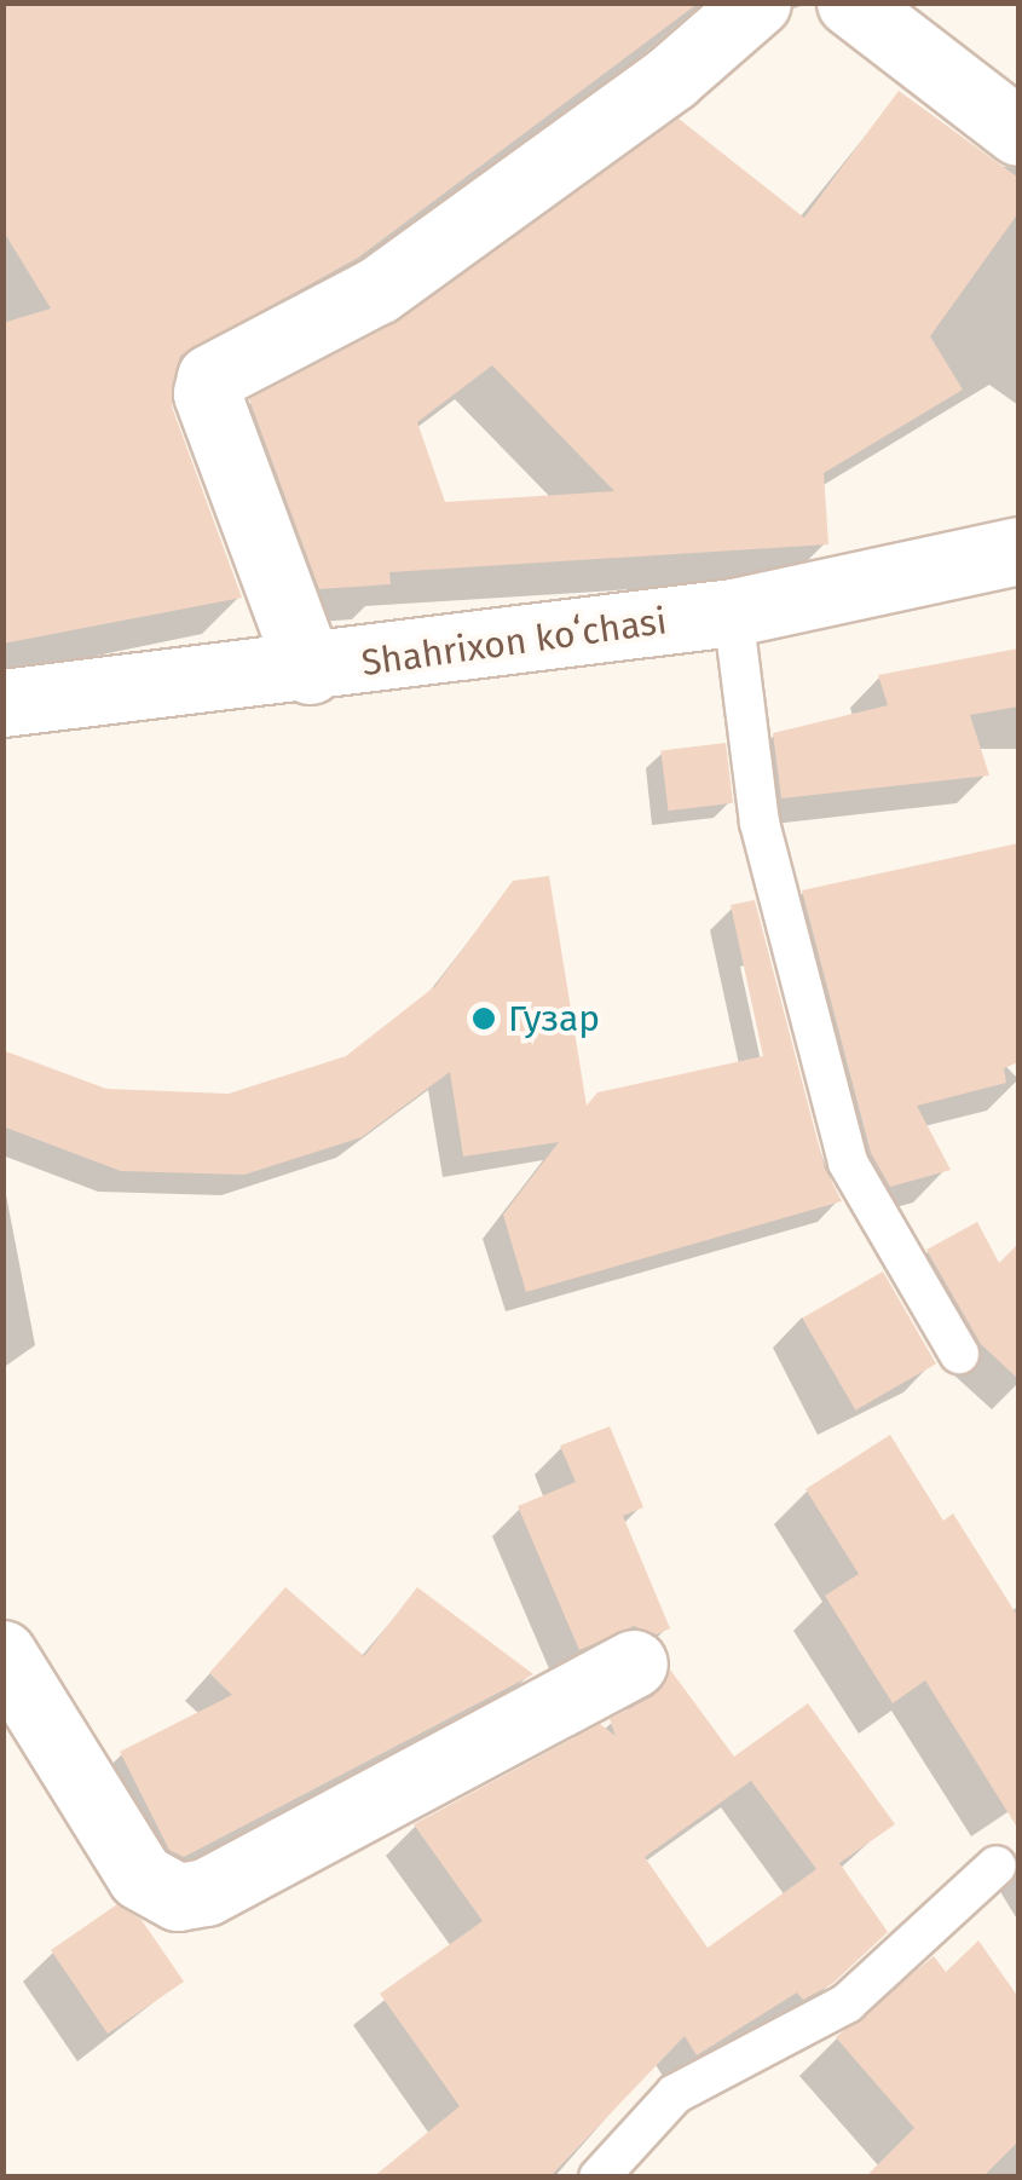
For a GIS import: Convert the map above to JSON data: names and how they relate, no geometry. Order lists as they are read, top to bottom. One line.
{"streets":{"street":["Shahrixon koʻchasi"]},"places":["Гузар"]}
